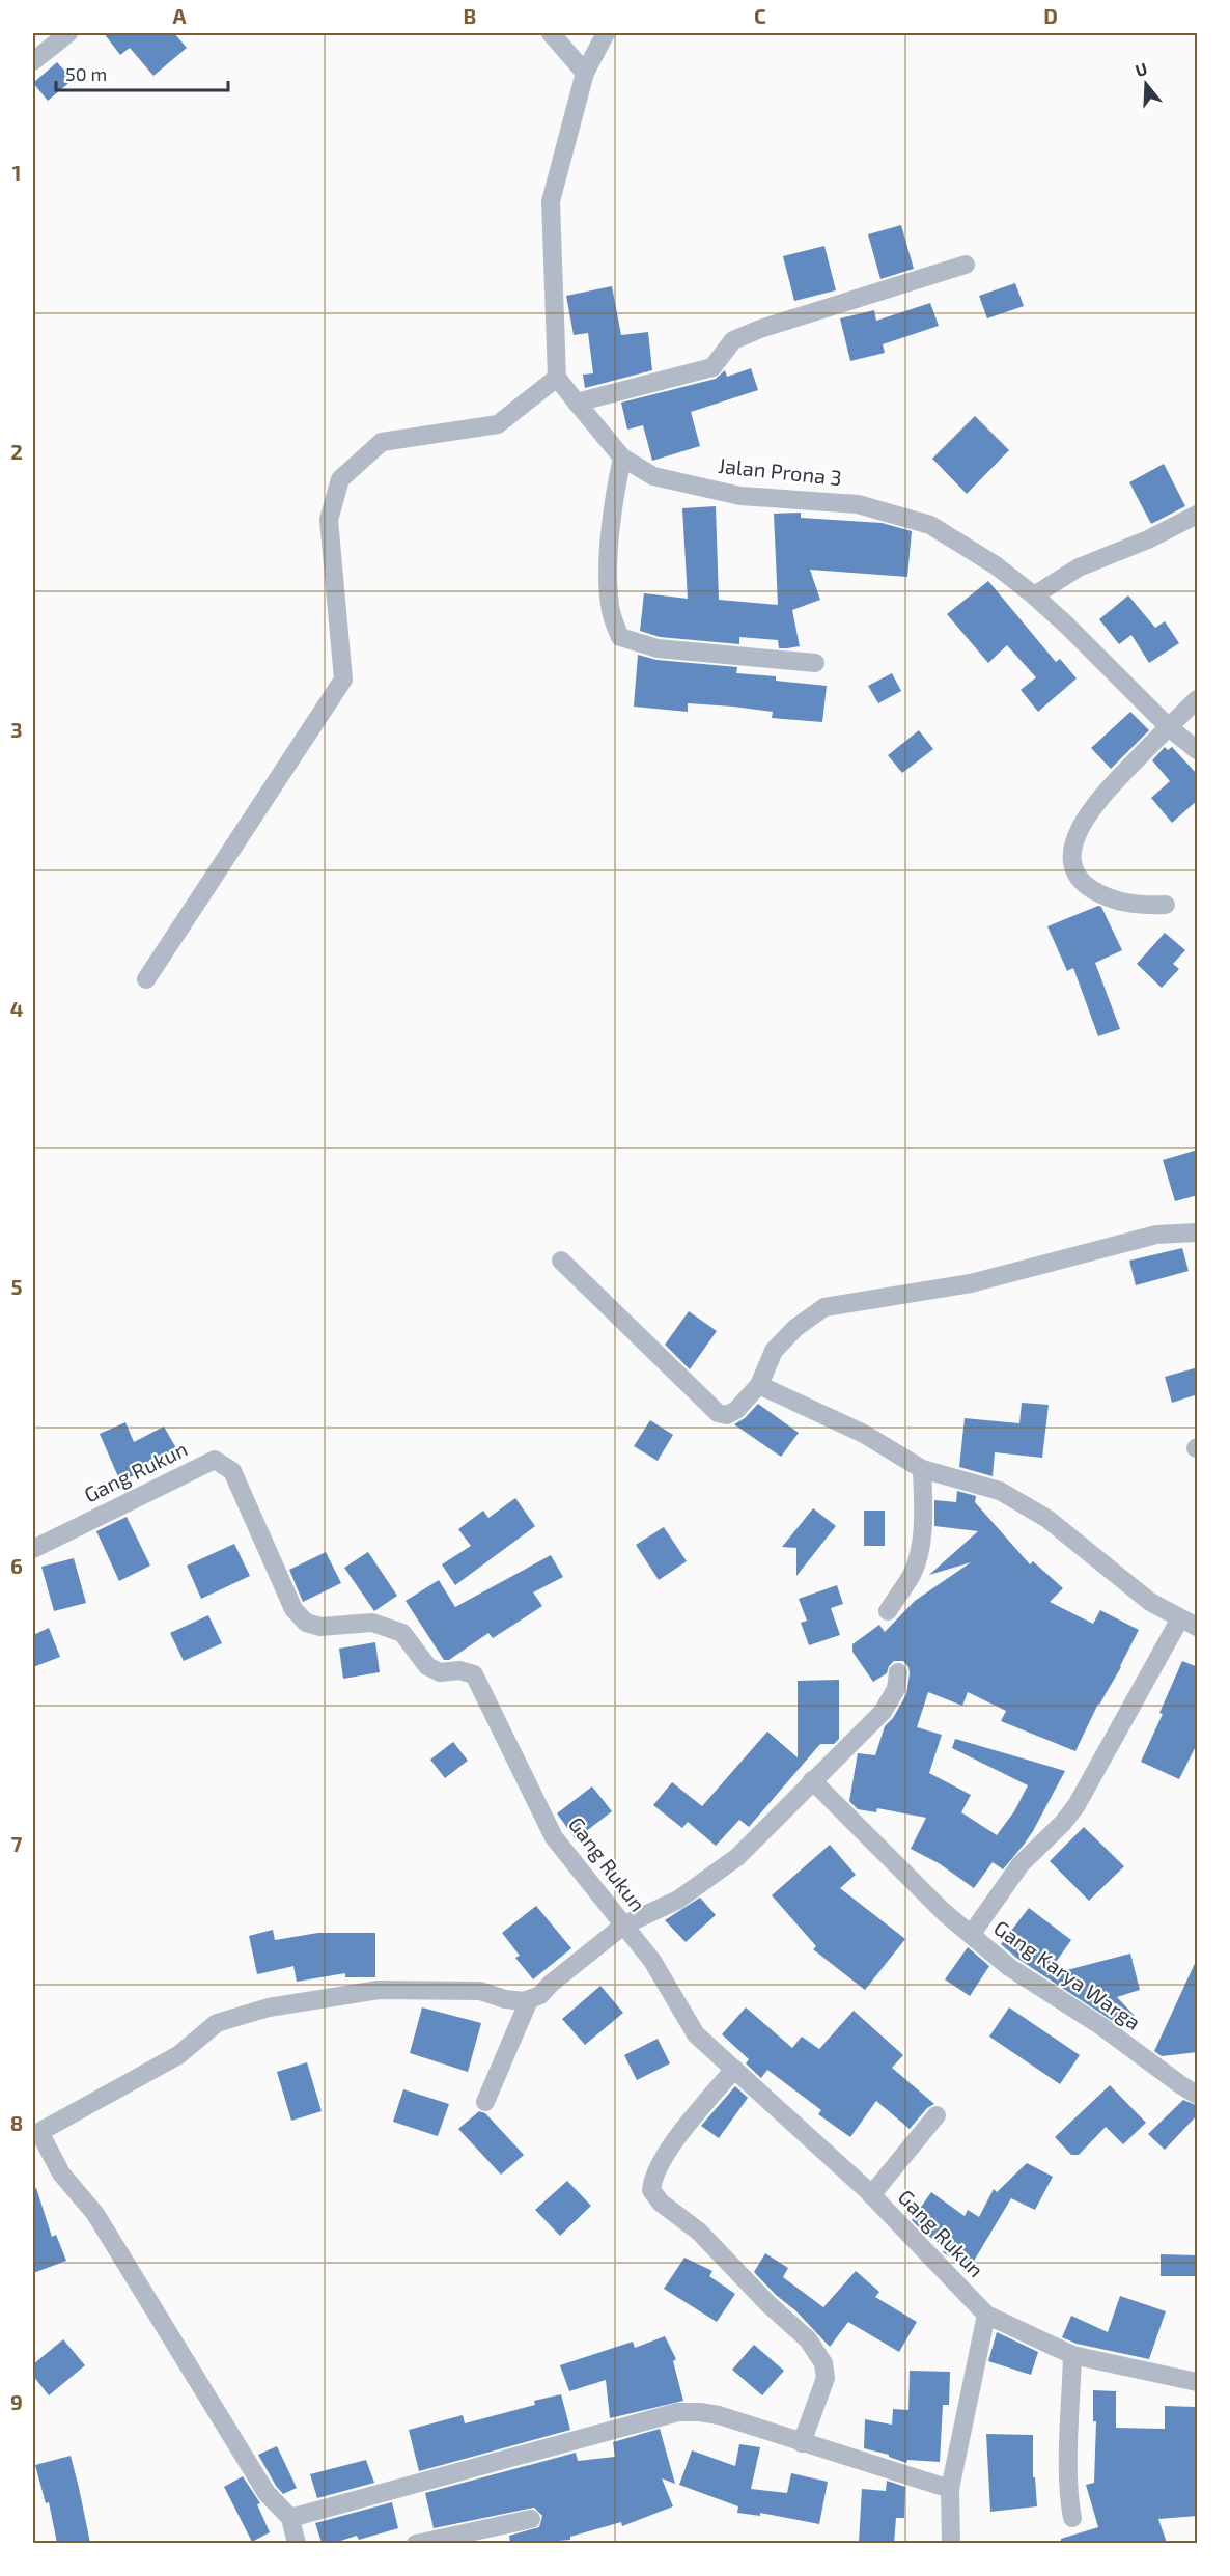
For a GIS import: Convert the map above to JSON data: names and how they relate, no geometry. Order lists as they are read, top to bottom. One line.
{"streets":{"street":["Jalan Prona 3","Gang Rukun","Gang Karya Warga"]},"scale_bar":"50 m","north":"top","grid":{"columns":["A","B","C","D"],"rows":["1","2","3","4","5","6","7","8","9"]}}
